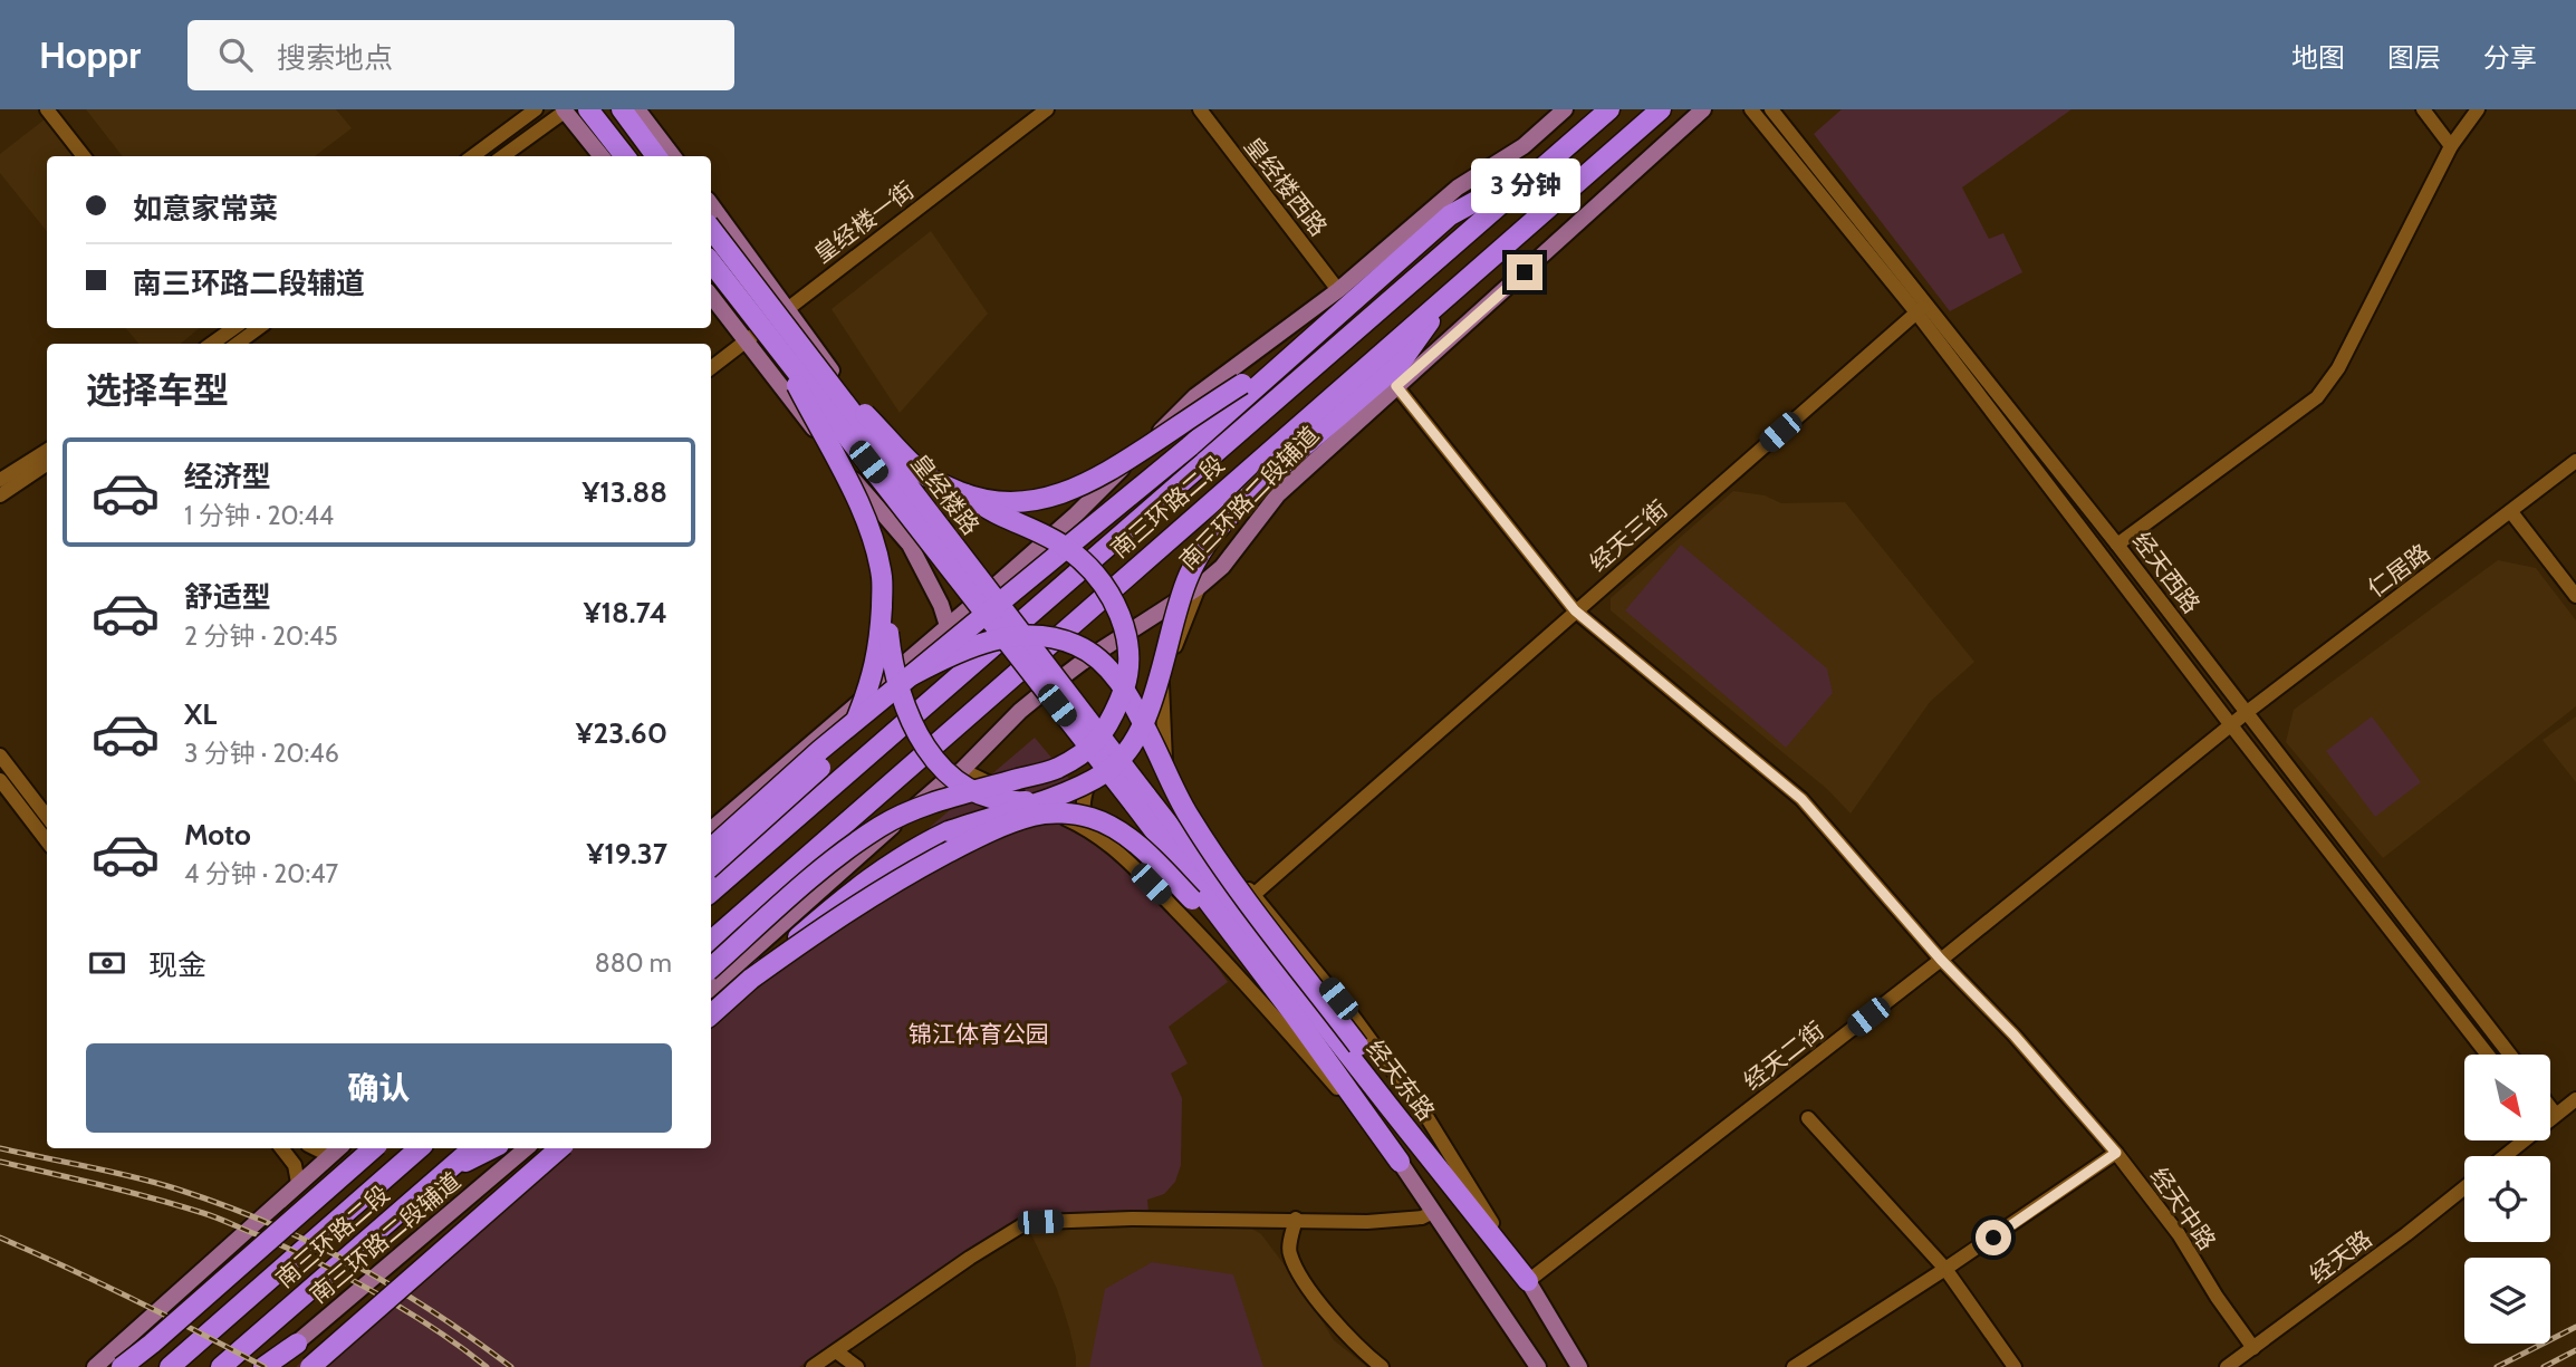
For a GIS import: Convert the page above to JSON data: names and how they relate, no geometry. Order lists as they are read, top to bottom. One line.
{"streets":{"highway":["皇经楼路","南三环路二段","经天东路"],"main road":["南三环路二段辅道"],"street":["皇经楼西路","皇经楼一街","经天三街","仁居路","经天西路","经天二街","经天中路","经天路"]},"crossings":[["皇经楼路","经天东路"],["南三环路二段辅道","经天中路"],["经天三街","经天西路"],["经天三街","经天中路"],["仁居路","经天西路"],["仁居路","经天二街"],["经天西路","经天二街"],["经天二街","经天东路"],["经天二街","经天中路"],["经天中路","经天路"]],"parks":["锦江体育公园"],"north":"bottom right","page":{"header":"Hoppr","search":"搜索地点","nav":["地图","图层","分享"],"banner":["如意家常菜","南三环路二段辅道"],"bubble":"3 分钟","heading":"选择车型","list":[{"name":"经济型","note":"1 分钟 · 20:44","value":"¥13.88"},{"name":"舒适型","note":"2 分钟 · 20:45","value":"¥18.74"},{"name":"XL","note":"3 分钟 · 20:46","value":"¥23.60"},{"name":"Moto","note":"4 分钟 · 20:47","value":"¥19.37"}],"pay":["现金","880 m"],"buttons":"确认"}}
